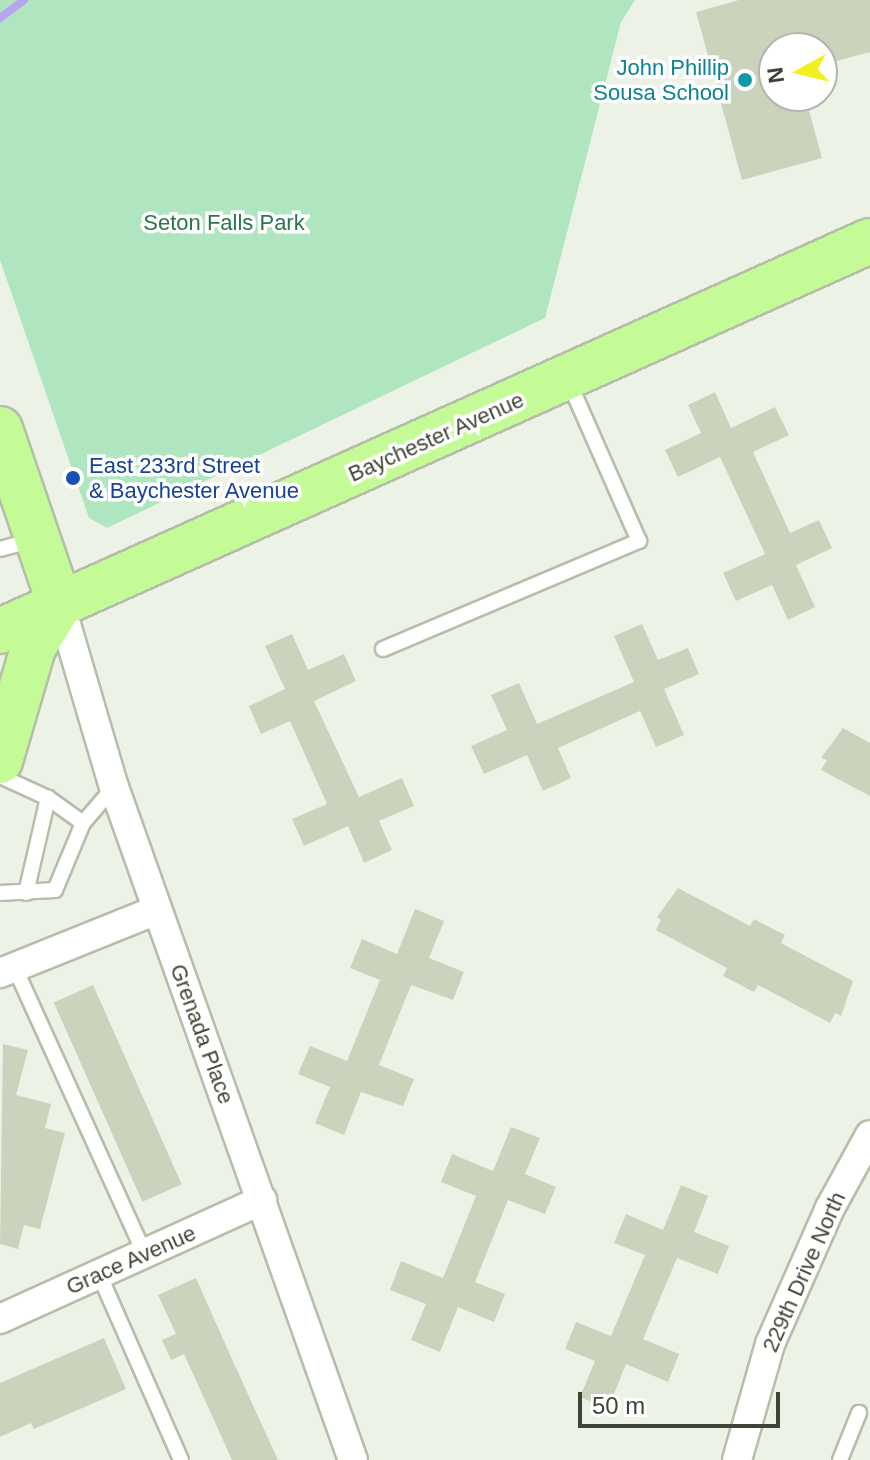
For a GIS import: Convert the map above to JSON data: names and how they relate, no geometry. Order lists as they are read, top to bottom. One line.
{"streets":{"main road":["Baychester Avenue"],"street":["Grenada Place","Grace Avenue","229th Drive North"]},"crossings":[["Baychester Avenue","Grenada Place"],["Grenada Place","Grace Avenue"]],"parks":["Seton Falls Park"],"places":["John Phillip Sousa School","East 233rd Street & Baychester Avenue"],"scale_bar":"50 m","north":"left"}
